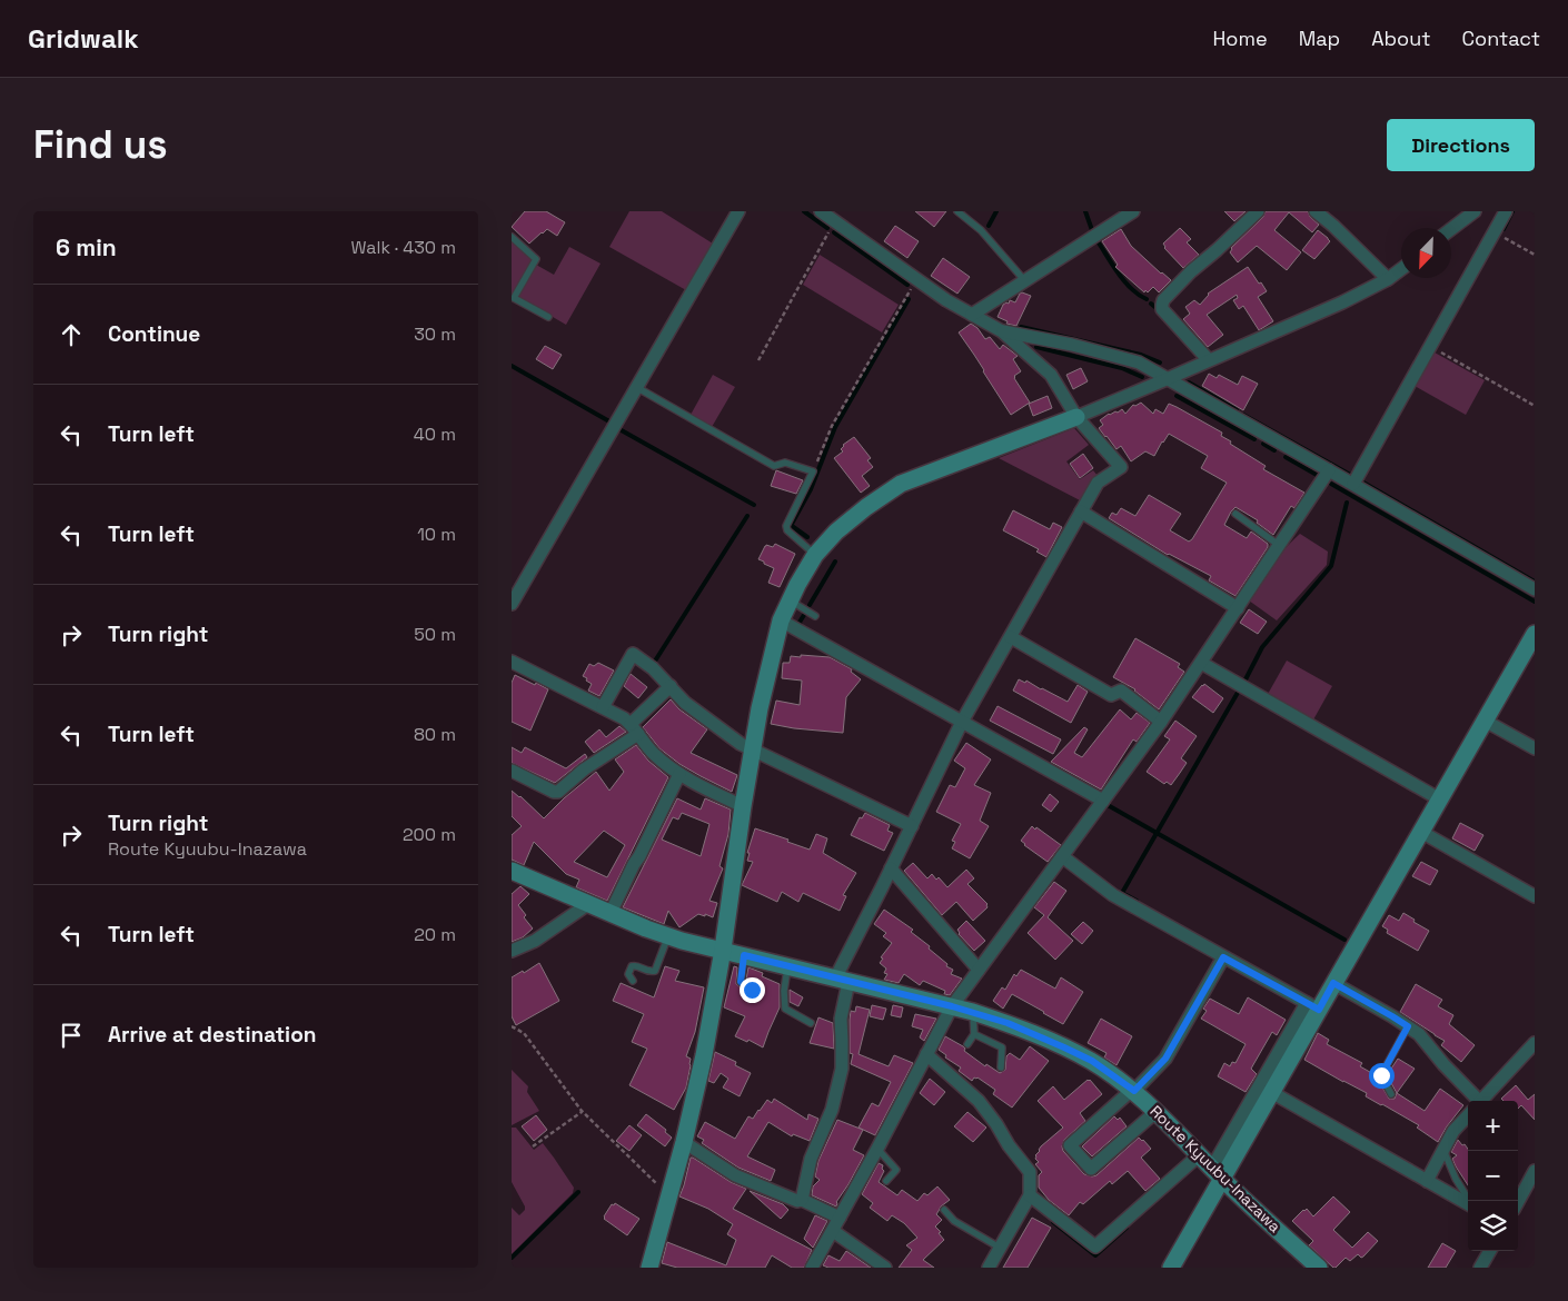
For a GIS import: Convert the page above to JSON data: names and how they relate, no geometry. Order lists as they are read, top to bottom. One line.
{"streets":{"street":["Route Kyuubu-Inazawa"]},"north":"bottom left","page":{"header":"Gridwalk","nav":["Home","Map","About","Contact"],"buttons":"Directions","title":"Find us","heading":["6 min","Walk · 430 m"],"list":[["Continue","30 m"],["Turn left","40 m"],["Turn left","10 m"],["Turn right","50 m"],["Turn left","80 m"],["Turn right","Route Kyuubu-Inazawa","200 m"],["Turn left","20 m"],"Arrive at destination"],"map_buttons":["+","−"]}}
